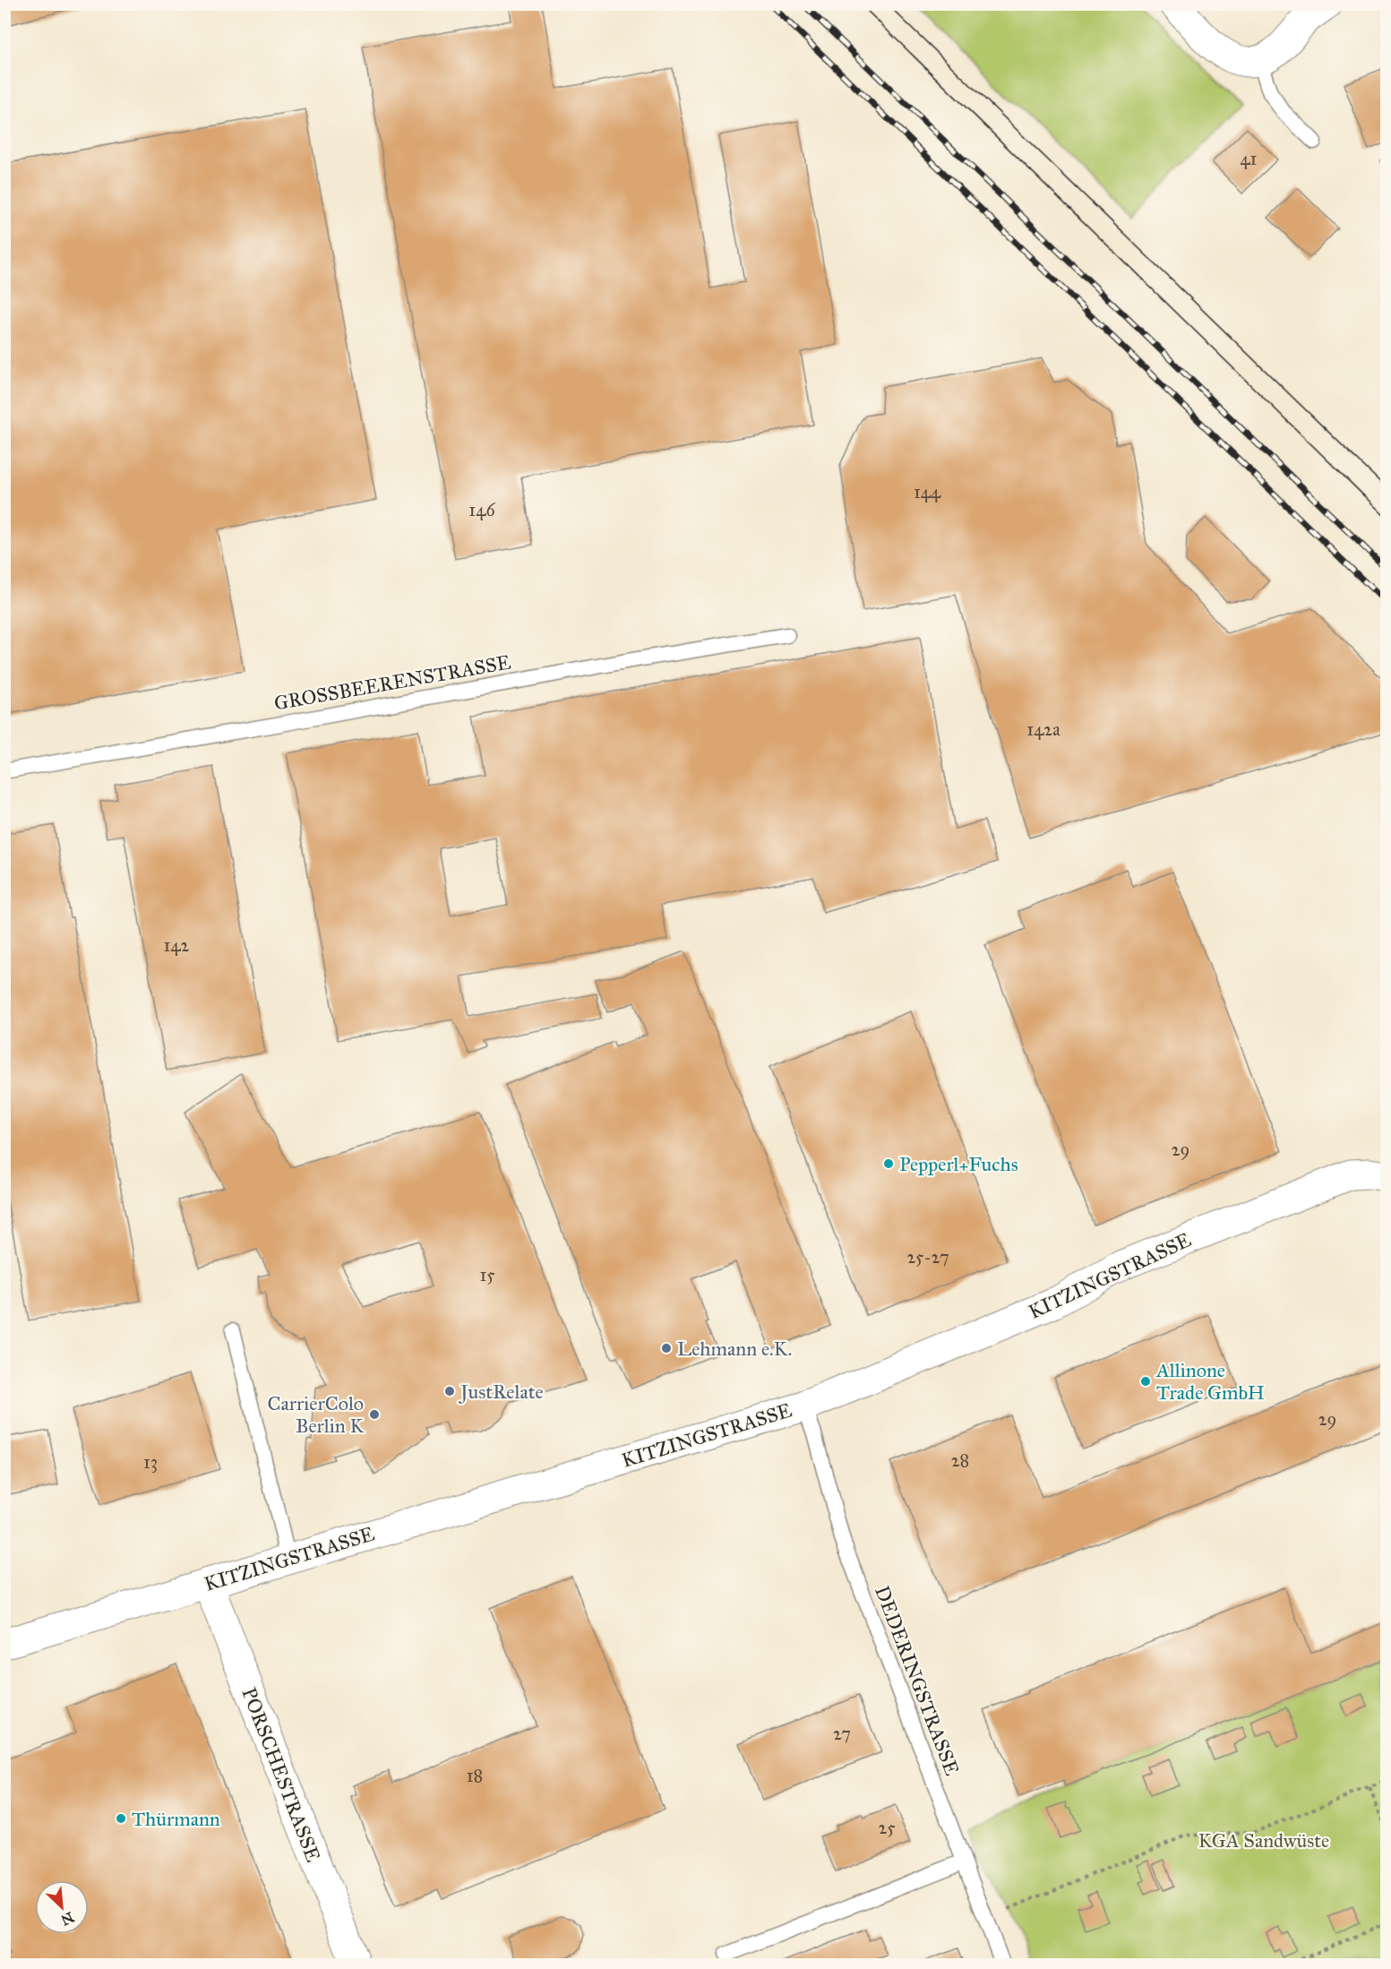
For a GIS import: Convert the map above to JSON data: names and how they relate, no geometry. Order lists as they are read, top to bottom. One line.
{"streets":{"street":["KITZINGSTRASSE","PORSCHESTRASSE"],"lane":["GROSSBEERENSTRASSE","DEDERINGSTRASSE"]},"crossings":[["KITZINGSTRASSE","DEDERINGSTRASSE"],["KITZINGSTRASSE","PORSCHESTRASSE"]],"parks":["KGA Sandwüste"],"places":["Pepperl+Fuchs","Lehmann e.K.","Allinone Trade GmbH","JustRelate","CarrierColo Berlin K","Thürmann"],"house_numbers":["41","144","146","142a","142","29","25-27","15","29","28","13","27","18","25"],"north":"bottom right"}
